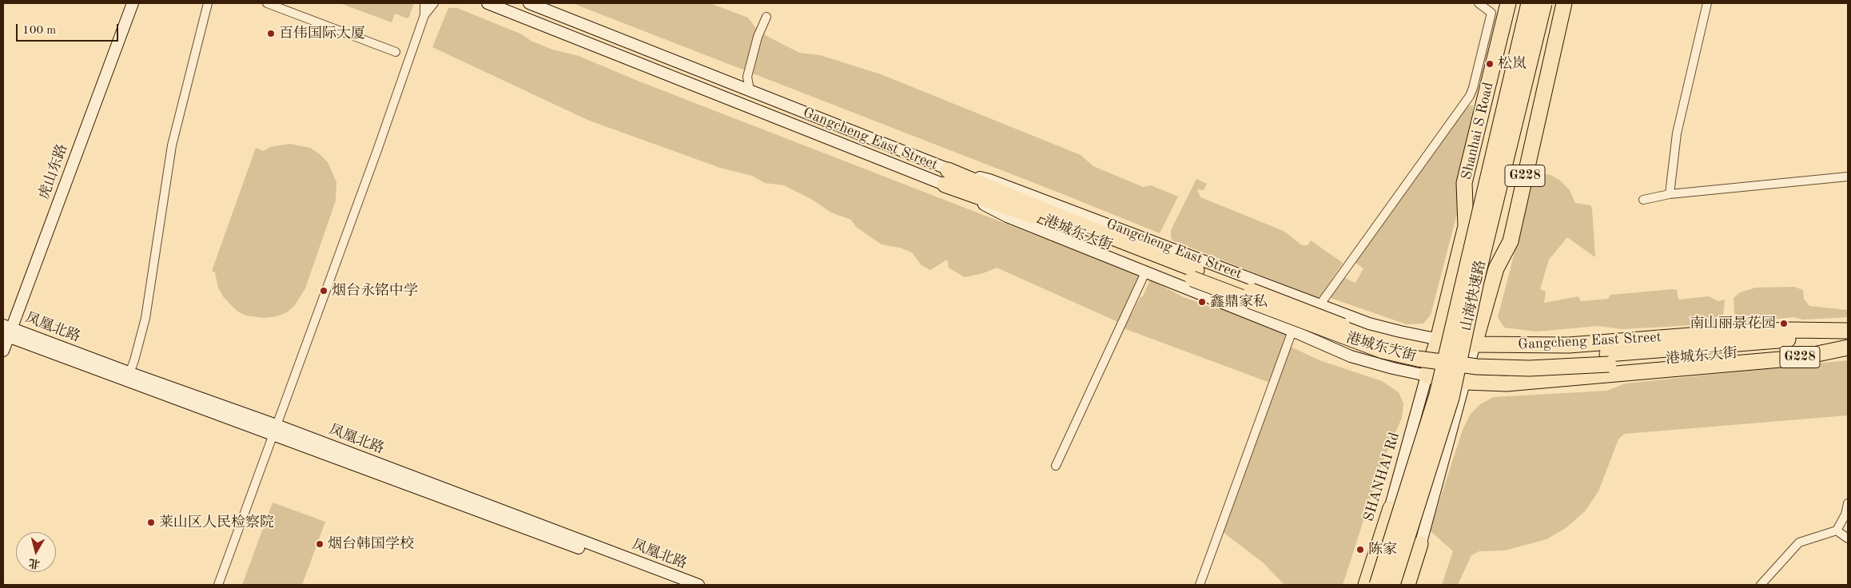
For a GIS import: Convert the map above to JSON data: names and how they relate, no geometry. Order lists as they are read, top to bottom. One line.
{"streets":{"highway":["Shanhai S Road","Gangcheng East Street","G228","港城东大街","山海快速路"],"main road":["虎山东路","凤凰北路","SHANHAI Rd"]},"crossings":[["Shanhai S Road","Gangcheng East Street"],["Shanhai S Road","港城东大街"],["Shanhai S Road","SHANHAI Rd"],["Gangcheng East Street","G228"],["Gangcheng East Street","港城东大街"],["Gangcheng East Street","SHANHAI Rd"],["虎山东路","凤凰北路"],["G228","港城东大街"],["港城东大街","SHANHAI Rd"]],"places":["百伟国际大厦","松岚","烟台永铭中学","鑫鼎家私","南山丽景花园","莱山区人民检察院","烟台韩国学校","陈家"],"scale_bar":"100 m","north":"bottom"}
